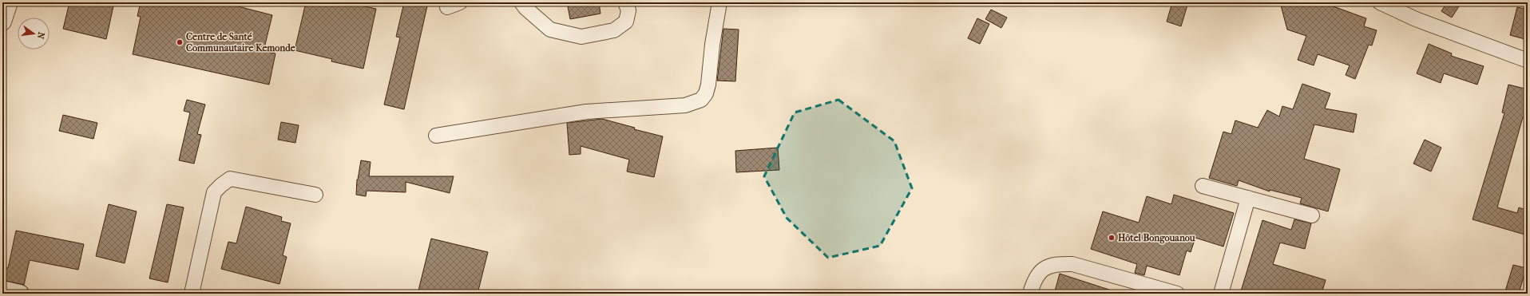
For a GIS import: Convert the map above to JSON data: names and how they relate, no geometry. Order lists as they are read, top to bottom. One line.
{"places":["Centre de Santé Communautaire Kemonde","Hôtel Bongouanou"],"north":"right"}
